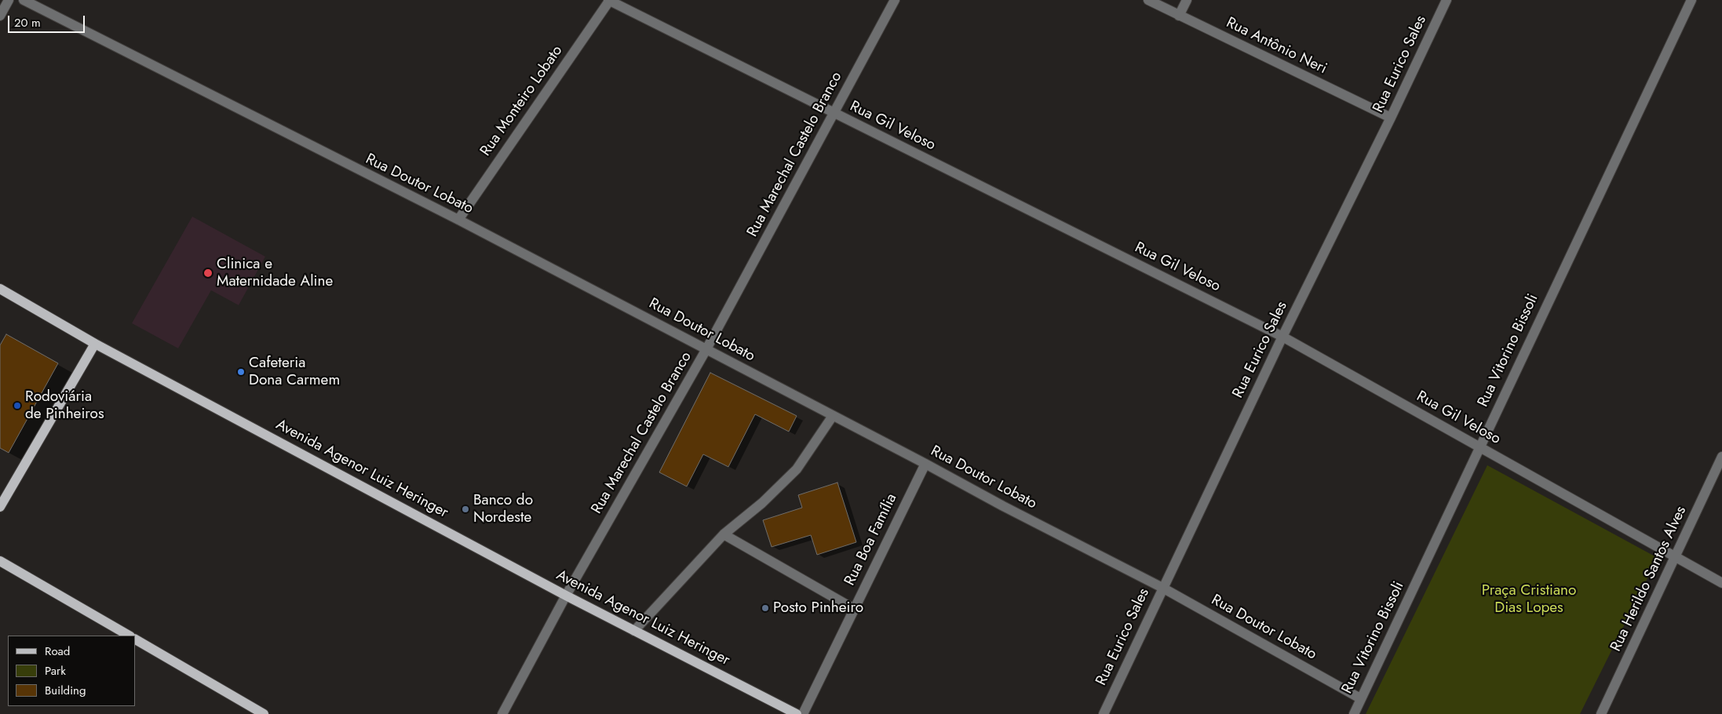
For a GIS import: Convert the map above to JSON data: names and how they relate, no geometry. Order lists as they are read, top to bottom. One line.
{"streets":{"main road":["Avenida Agenor Luiz Heringer"],"street":["Rua Antônio Neri","Rua Eurico Sales","Rua Monteiro Lobato","Rua Gil Veloso","Rua Marechal Castelo Branco","Rua Doutor Lobato","Rua Vitorino Bissoli","Rua Boa Família","Rua Herildo Santos Alves"]},"crossings":[["Rua Antônio Neri","Rua Eurico Sales"],["Rua Eurico Sales","Rua Gil Veloso"],["Rua Eurico Sales","Rua Doutor Lobato"],["Rua Monteiro Lobato","Rua Gil Veloso"],["Rua Monteiro Lobato","Rua Doutor Lobato"],["Rua Gil Veloso","Rua Marechal Castelo Branco"],["Rua Gil Veloso","Rua Vitorino Bissoli"],["Rua Gil Veloso","Rua Herildo Santos Alves"],["Rua Marechal Castelo Branco","Rua Doutor Lobato"],["Rua Marechal Castelo Branco","Avenida Agenor Luiz Heringer"],["Rua Doutor Lobato","Rua Vitorino Bissoli"],["Rua Doutor Lobato","Rua Boa Família"]],"parks":["Praça Cristiano Dias Lopes"],"places":["Clinica e Maternidade Aline","Cafeteria Dona Carmem","Rodoviária de Pinheiros","Banco do Nordeste","Posto Pinheiro"],"legend":["Road","Park","Building"],"scale_bar":"20 m"}
